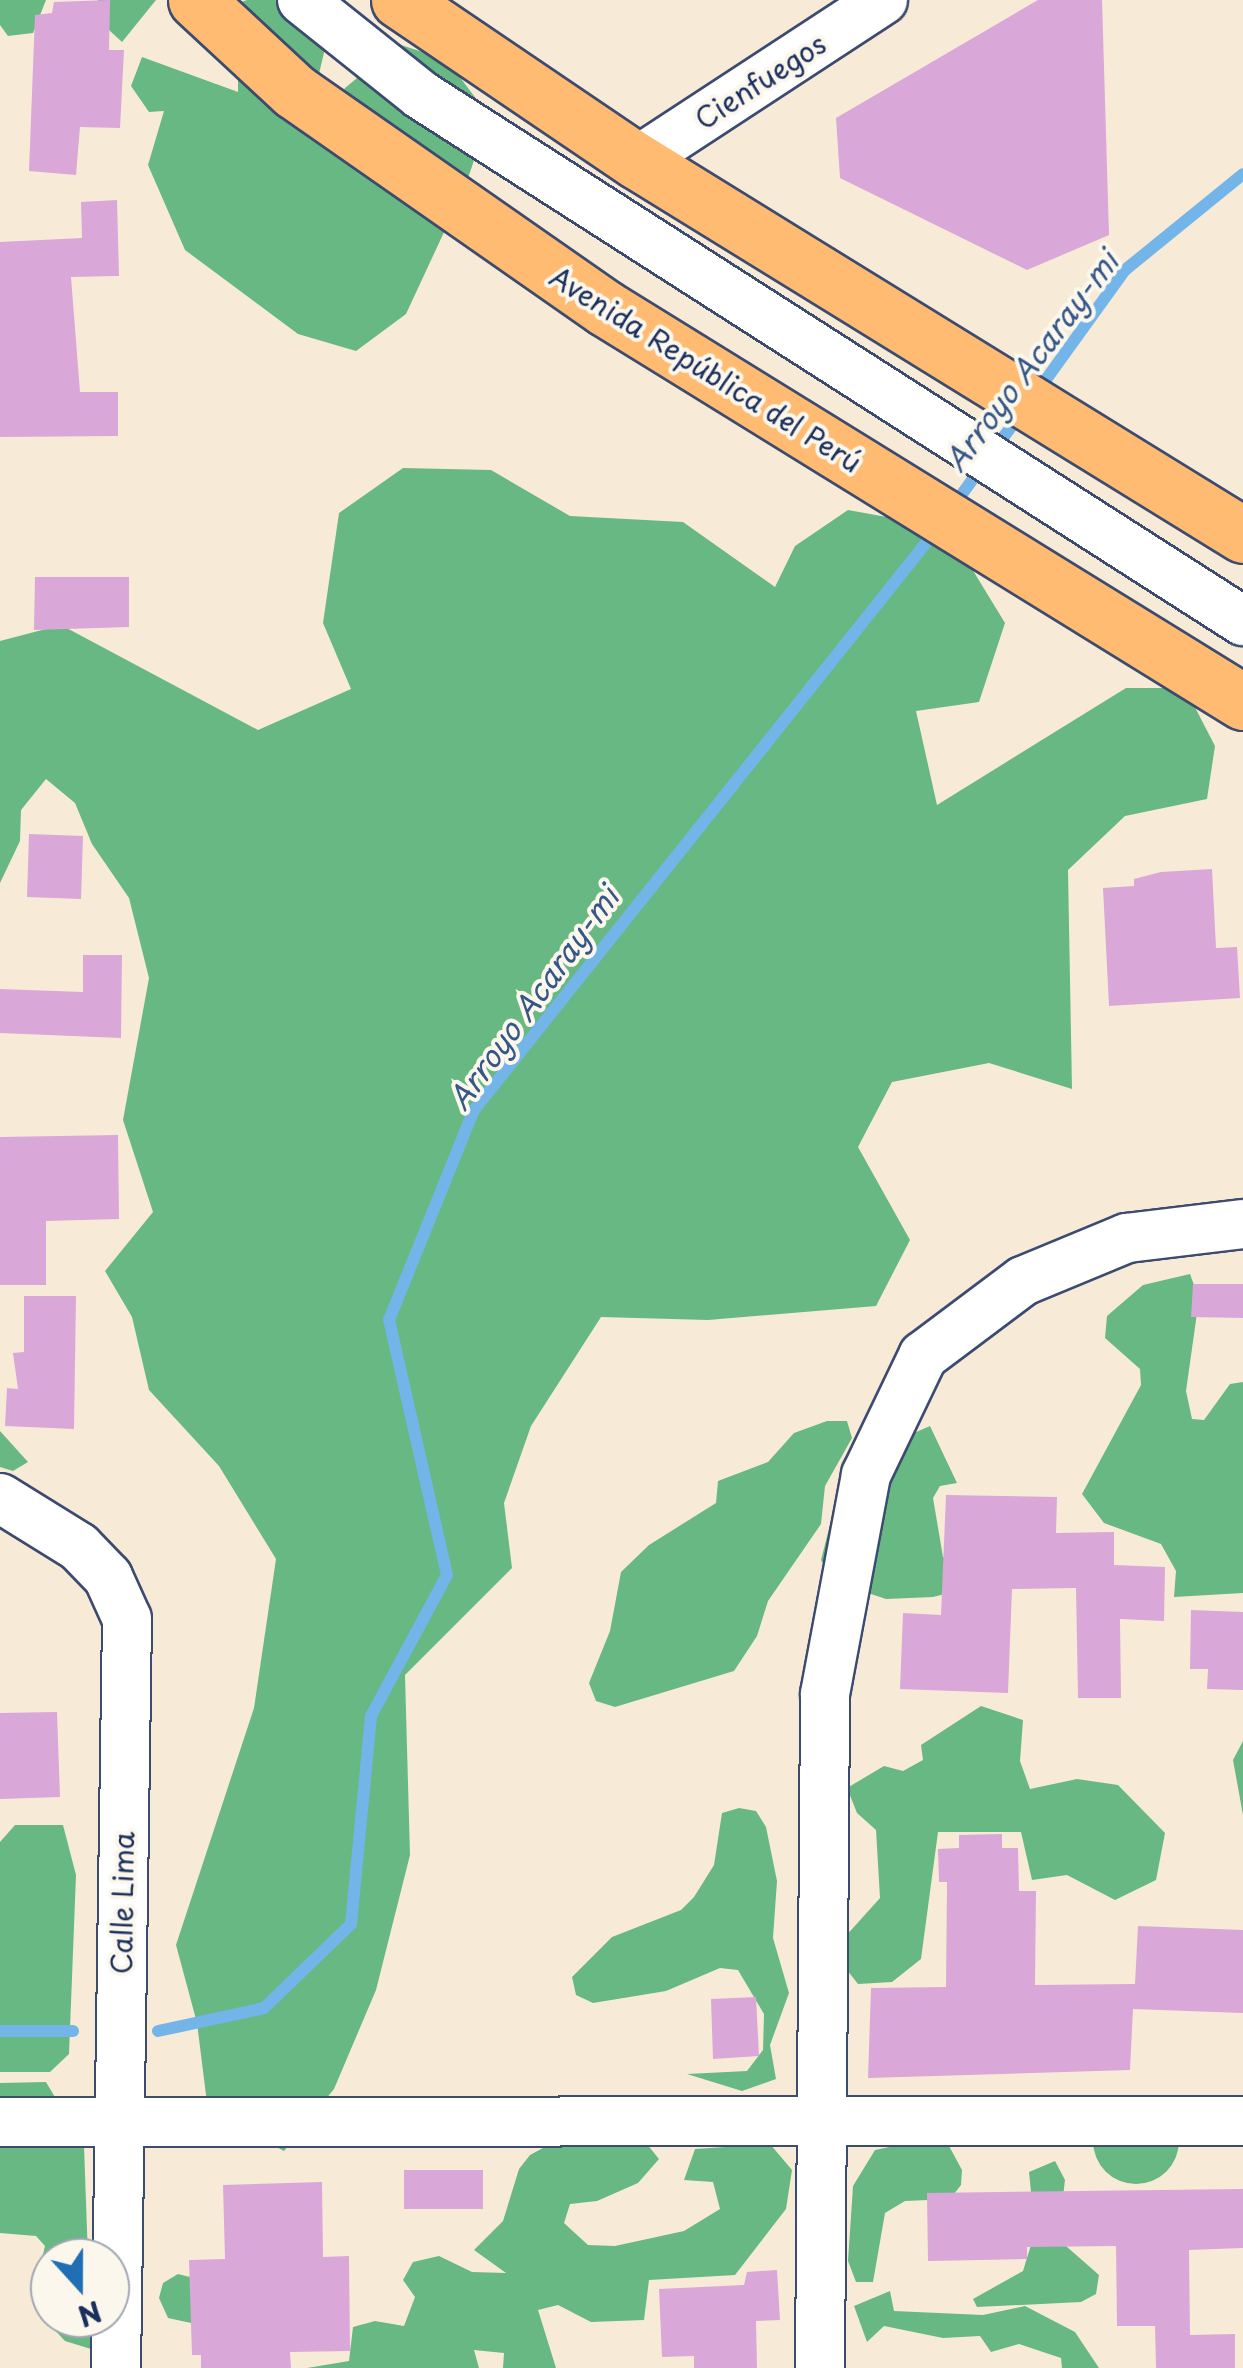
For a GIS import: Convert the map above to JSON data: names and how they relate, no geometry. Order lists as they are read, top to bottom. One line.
{"streets":{"highway":["Avenida República del Perú"],"street":["Cienfuegos","Calle Lima"]},"water":["Arroyo Acaray-mi"],"north":"bottom"}
